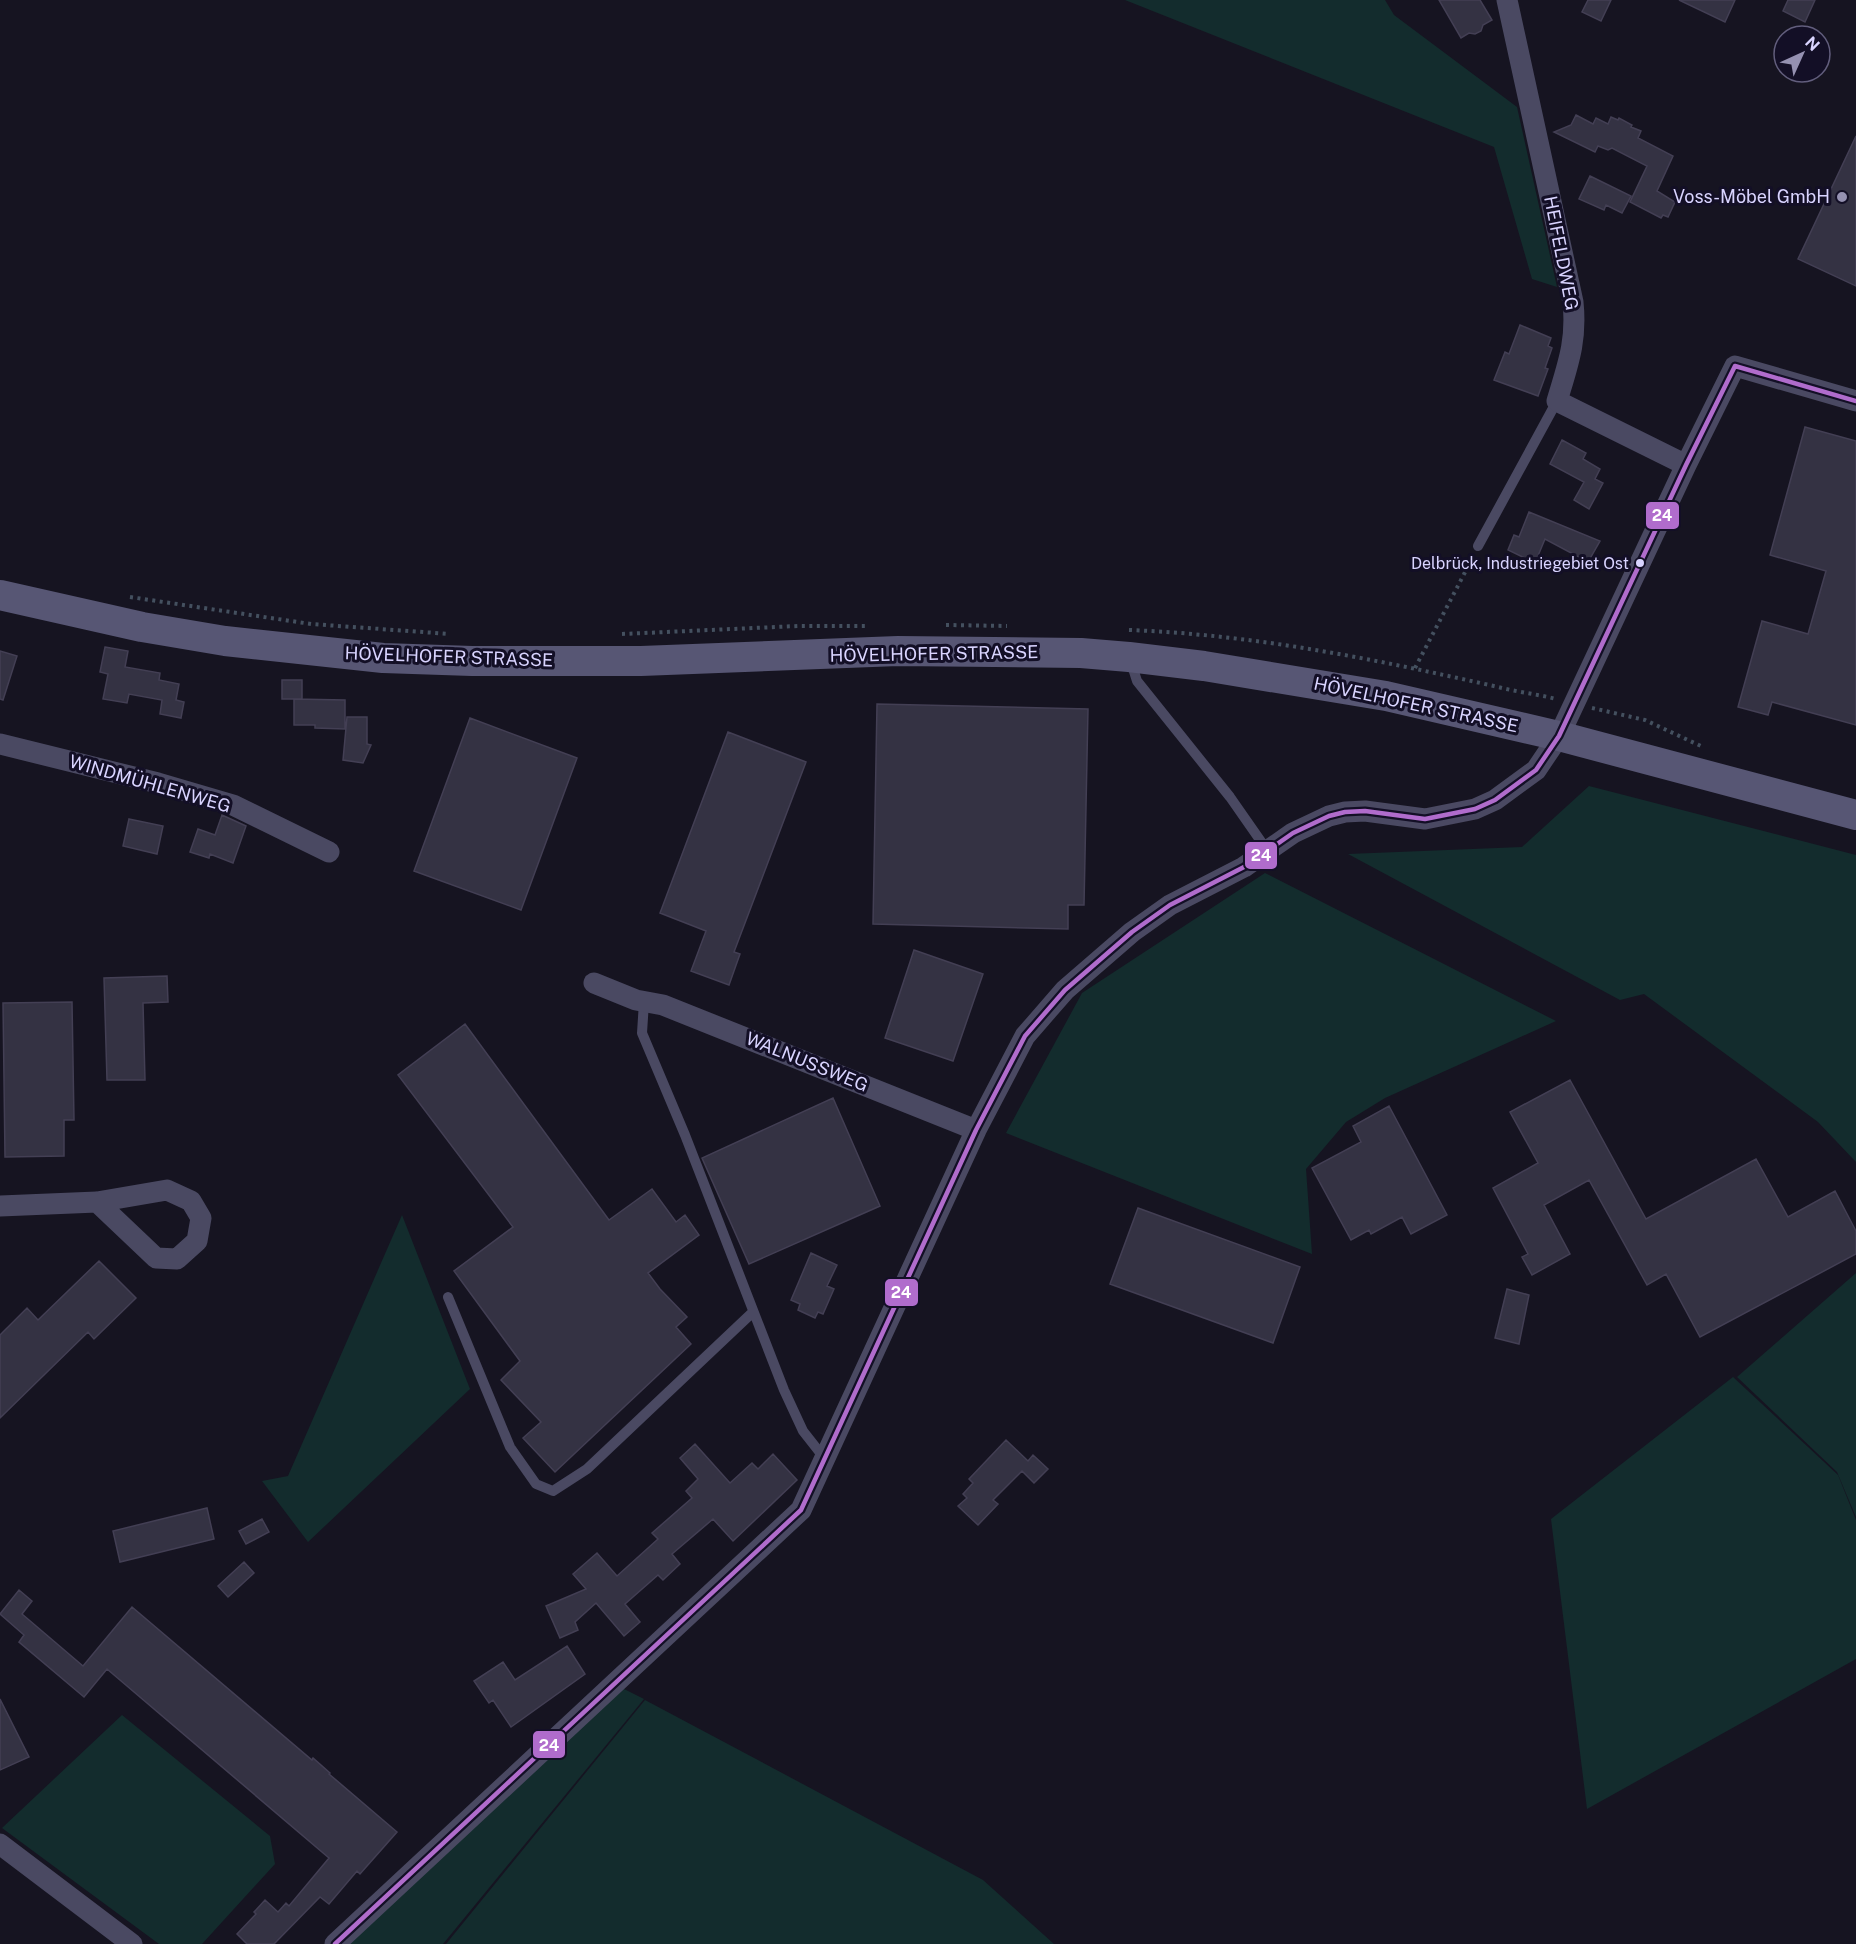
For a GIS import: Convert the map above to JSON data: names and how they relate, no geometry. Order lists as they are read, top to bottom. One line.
{"streets":{"main road":["HÖVELHOFER STRASSE"],"street":["HEIFELDWEG","WINDMÜHLENWEG","WALNUSSWEG"]},"places":["Voss-Möbel GmbH","Delbrück, Industriegebiet Ost"],"lines":["transit line 24"],"north":"top right"}
